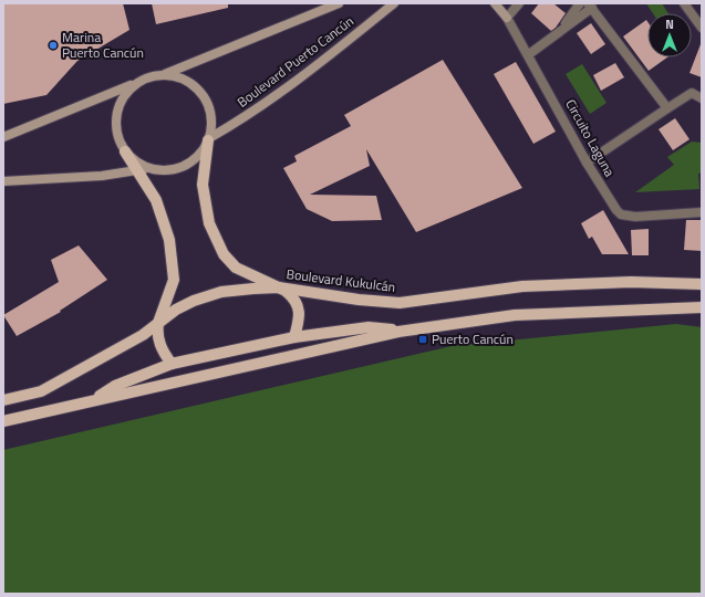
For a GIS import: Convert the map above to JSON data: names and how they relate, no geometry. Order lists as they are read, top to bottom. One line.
{"streets":{"main road":["Boulevard Kukulcán"],"street":["Boulevard Puerto Cancún","Circuito Laguna"]},"places":{"other":["Marina Puerto Cancún"],"transit":["Puerto Cancún"]},"north":"top"}
